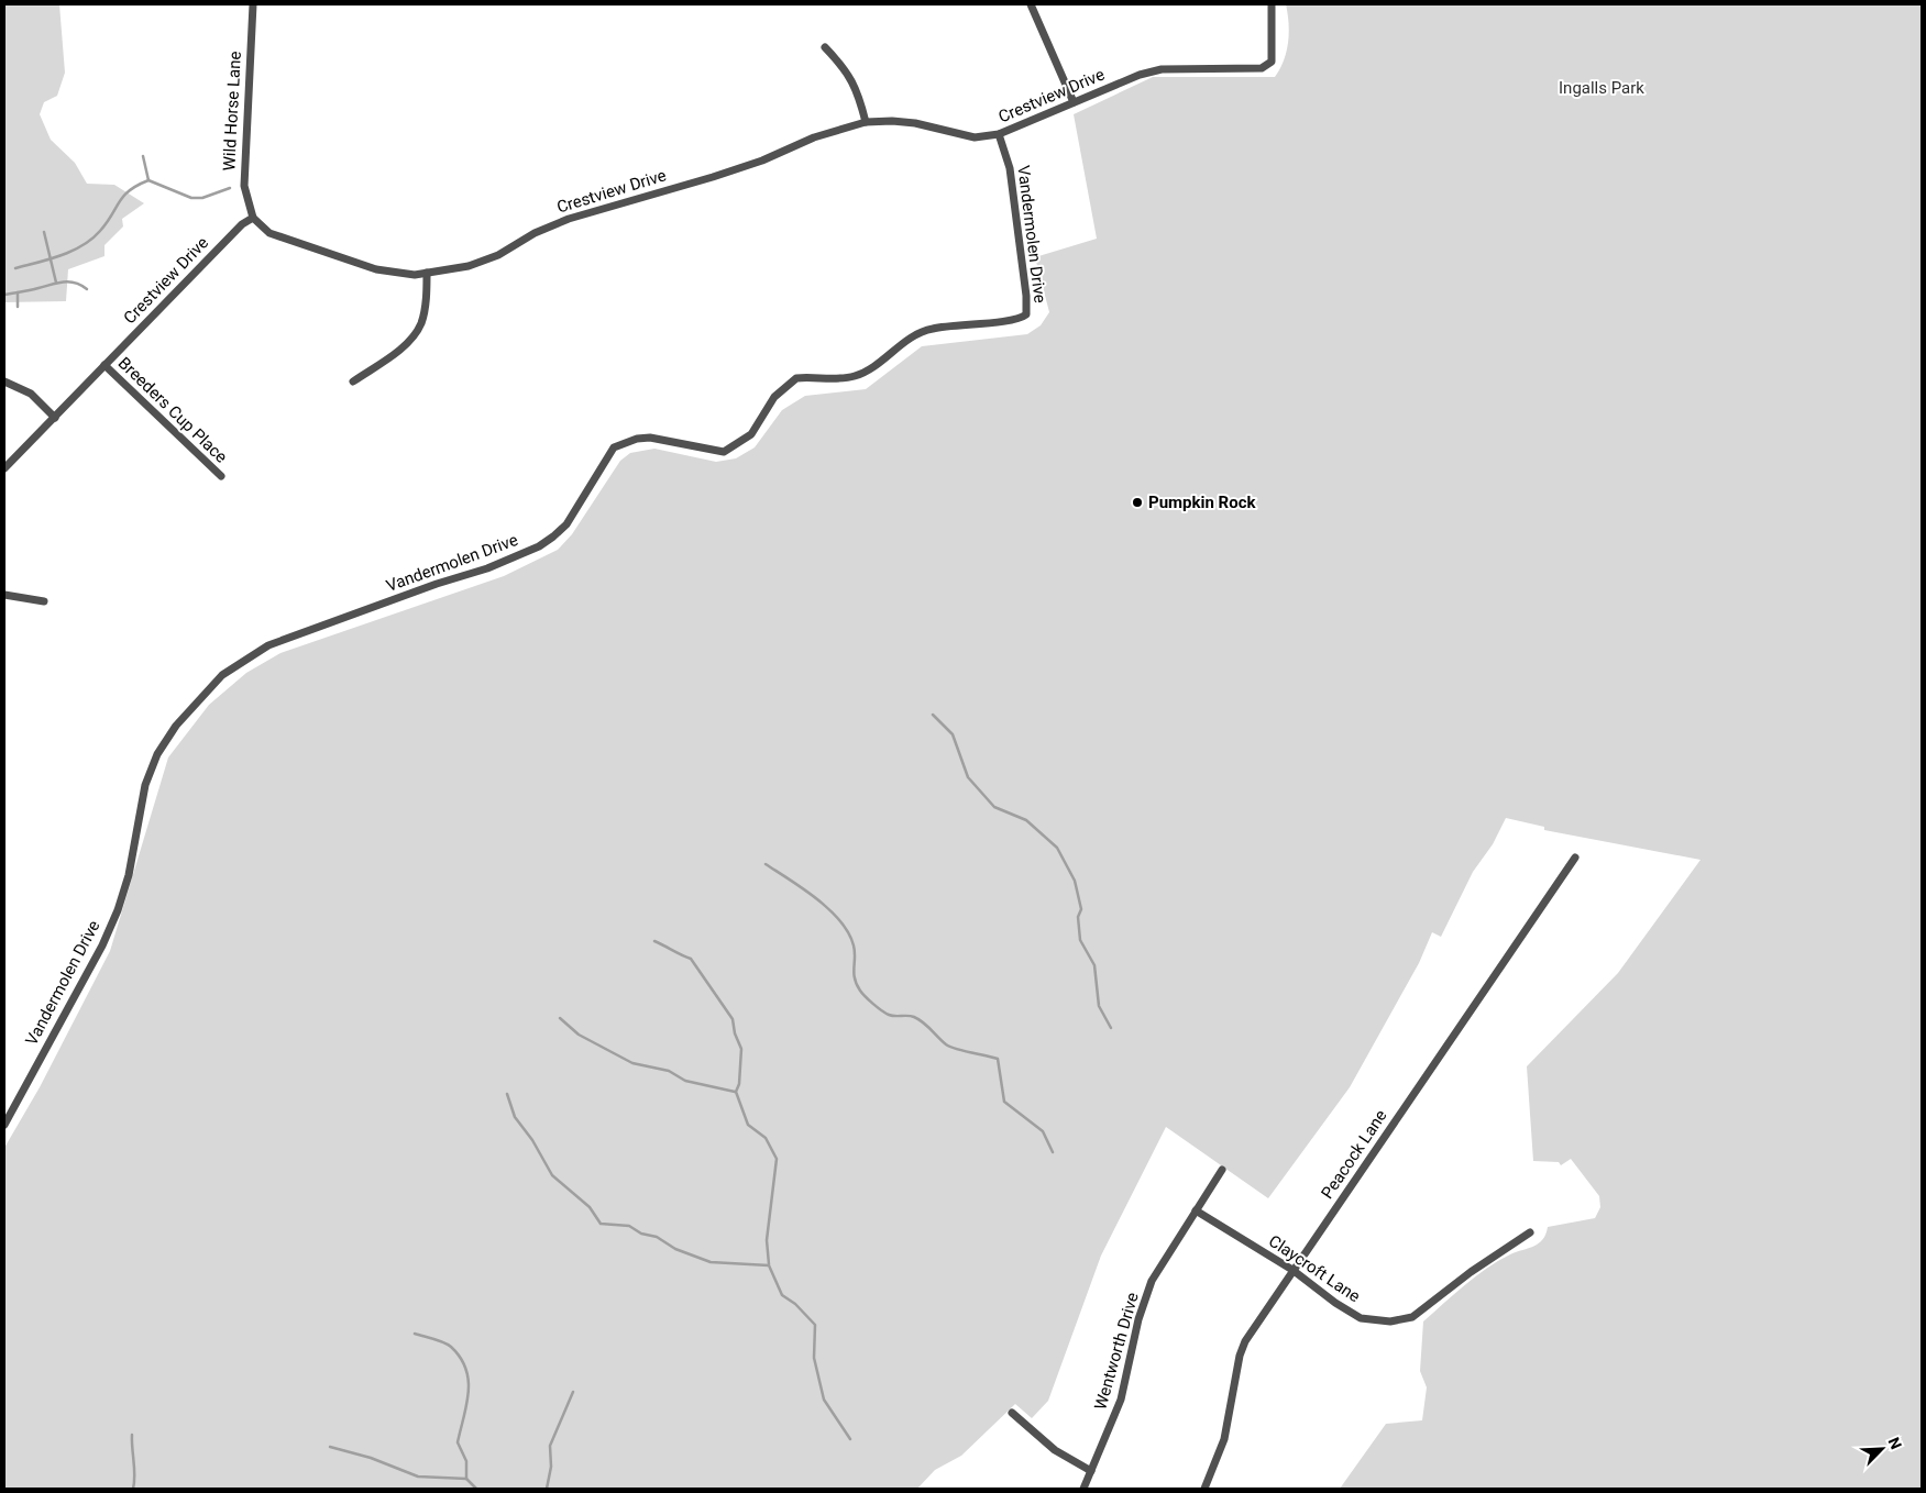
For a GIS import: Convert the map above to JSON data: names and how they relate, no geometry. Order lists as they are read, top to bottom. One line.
{"streets":{"street":["Crestview Drive","Wild Horse Lane","Vandermolen Drive","Breeders Cup Place","Peacock Lane","Claycroft Lane","Wentworth Drive"]},"crossings":[["Crestview Drive","Wild Horse Lane"],["Crestview Drive","Vandermolen Drive"],["Crestview Drive","Breeders Cup Place"],["Peacock Lane","Claycroft Lane"],["Claycroft Lane","Wentworth Drive"]],"parks":["Ingalls Park"],"places":["Pumpkin Rock"],"north":"top right"}
